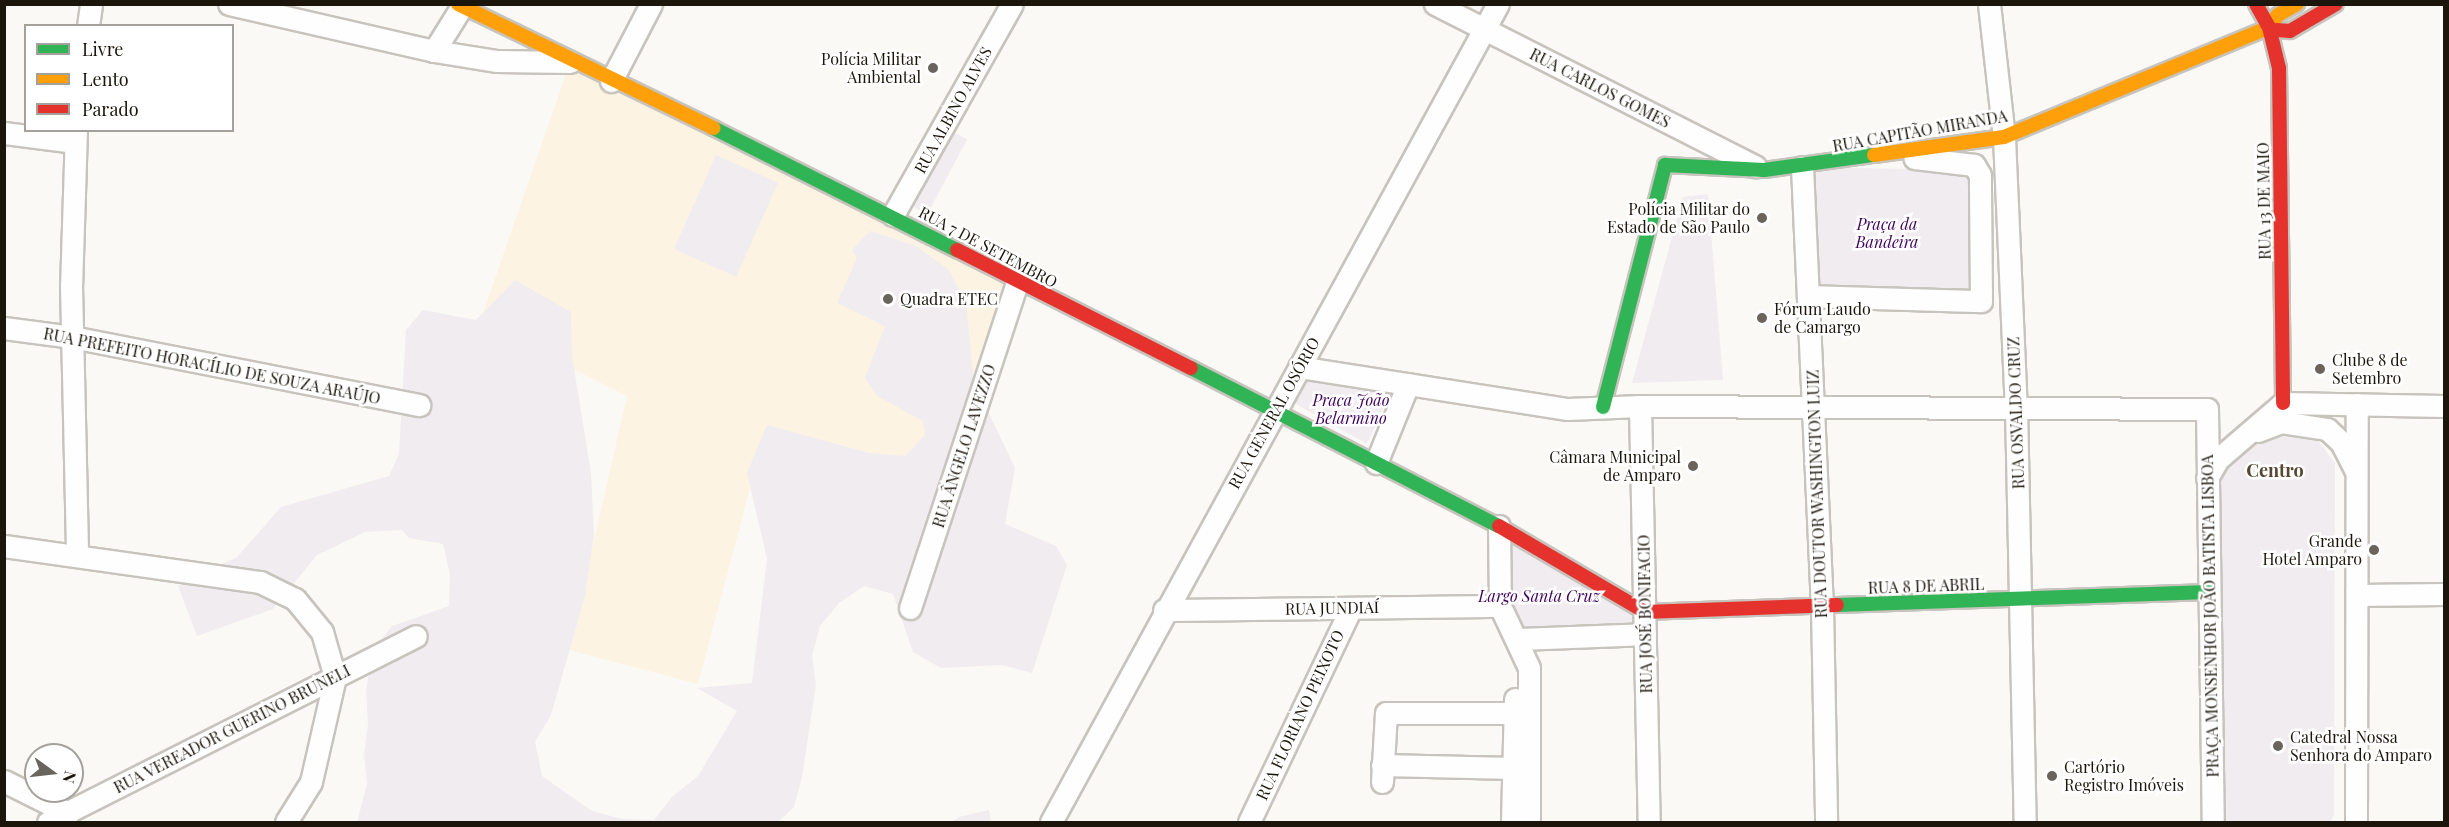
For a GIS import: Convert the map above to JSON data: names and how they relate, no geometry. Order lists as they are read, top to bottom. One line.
{"streets":{"street":["RUA CARLOS GOMES","RUA ALBINO ALVES","RUA CAPITÃO MIRANDA","RUA 13 DE MAIO","RUA 7 DE SETEMBRO","RUA PREFEITO HORACÍLIO DE SOUZA ARAÚJO","RUA GENERAL OSÓRIO","RUA OSVALDO CRUZ","RUA ÂNGELO LAVEZZO","RUA DOUTOR WASHINGTON LUIZ","RUA 8 DE ABRIL","RUA JUNDIAÍ","RUA JOSÉ BONIFACIO","PRAÇA MONSENHOR JOÃO BATISTA LISBOA","RUA FLORIANO PEIXOTO","RUA VEREADOR GUERINO BRUNELI"]},"crossings":[["RUA CARLOS GOMES","RUA CAPITÃO MIRANDA"],["RUA CARLOS GOMES","RUA GENERAL OSÓRIO"],["RUA ALBINO ALVES","RUA 7 DE SETEMBRO"],["RUA CAPITÃO MIRANDA","RUA 13 DE MAIO"],["RUA CAPITÃO MIRANDA","RUA OSVALDO CRUZ"],["RUA CAPITÃO MIRANDA","RUA DOUTOR WASHINGTON LUIZ"],["RUA 7 DE SETEMBRO","RUA GENERAL OSÓRIO"],["RUA 7 DE SETEMBRO","RUA ÂNGELO LAVEZZO"],["RUA GENERAL OSÓRIO","RUA JUNDIAÍ"],["RUA OSVALDO CRUZ","RUA 8 DE ABRIL"],["RUA OSVALDO CRUZ","PRAÇA MONSENHOR JOÃO BATISTA LISBOA"],["RUA DOUTOR WASHINGTON LUIZ","RUA 8 DE ABRIL"],["RUA 8 DE ABRIL","RUA JOSÉ BONIFACIO"],["RUA 8 DE ABRIL","PRAÇA MONSENHOR JOÃO BATISTA LISBOA"],["RUA JUNDIAÍ","RUA FLORIANO PEIXOTO"]],"districts":["Centro"],"parks":["Praça da Bandeira","Praça João Belarmino","Largo Santa Cruz"],"places":["Polícia Militar Ambiental","Polícia Militar do Estado de São Paulo","Quadra ETEC","Fórum Laudo de Camargo","Clube 8 de Setembro","Câmara Municipal de Amparo","Grande Hotel Amparo","Catedral Nossa Senhora do Amparo","Cartório Registro Imóveis"],"legend":["Livre","Lento","Parado"],"north":"right"}
